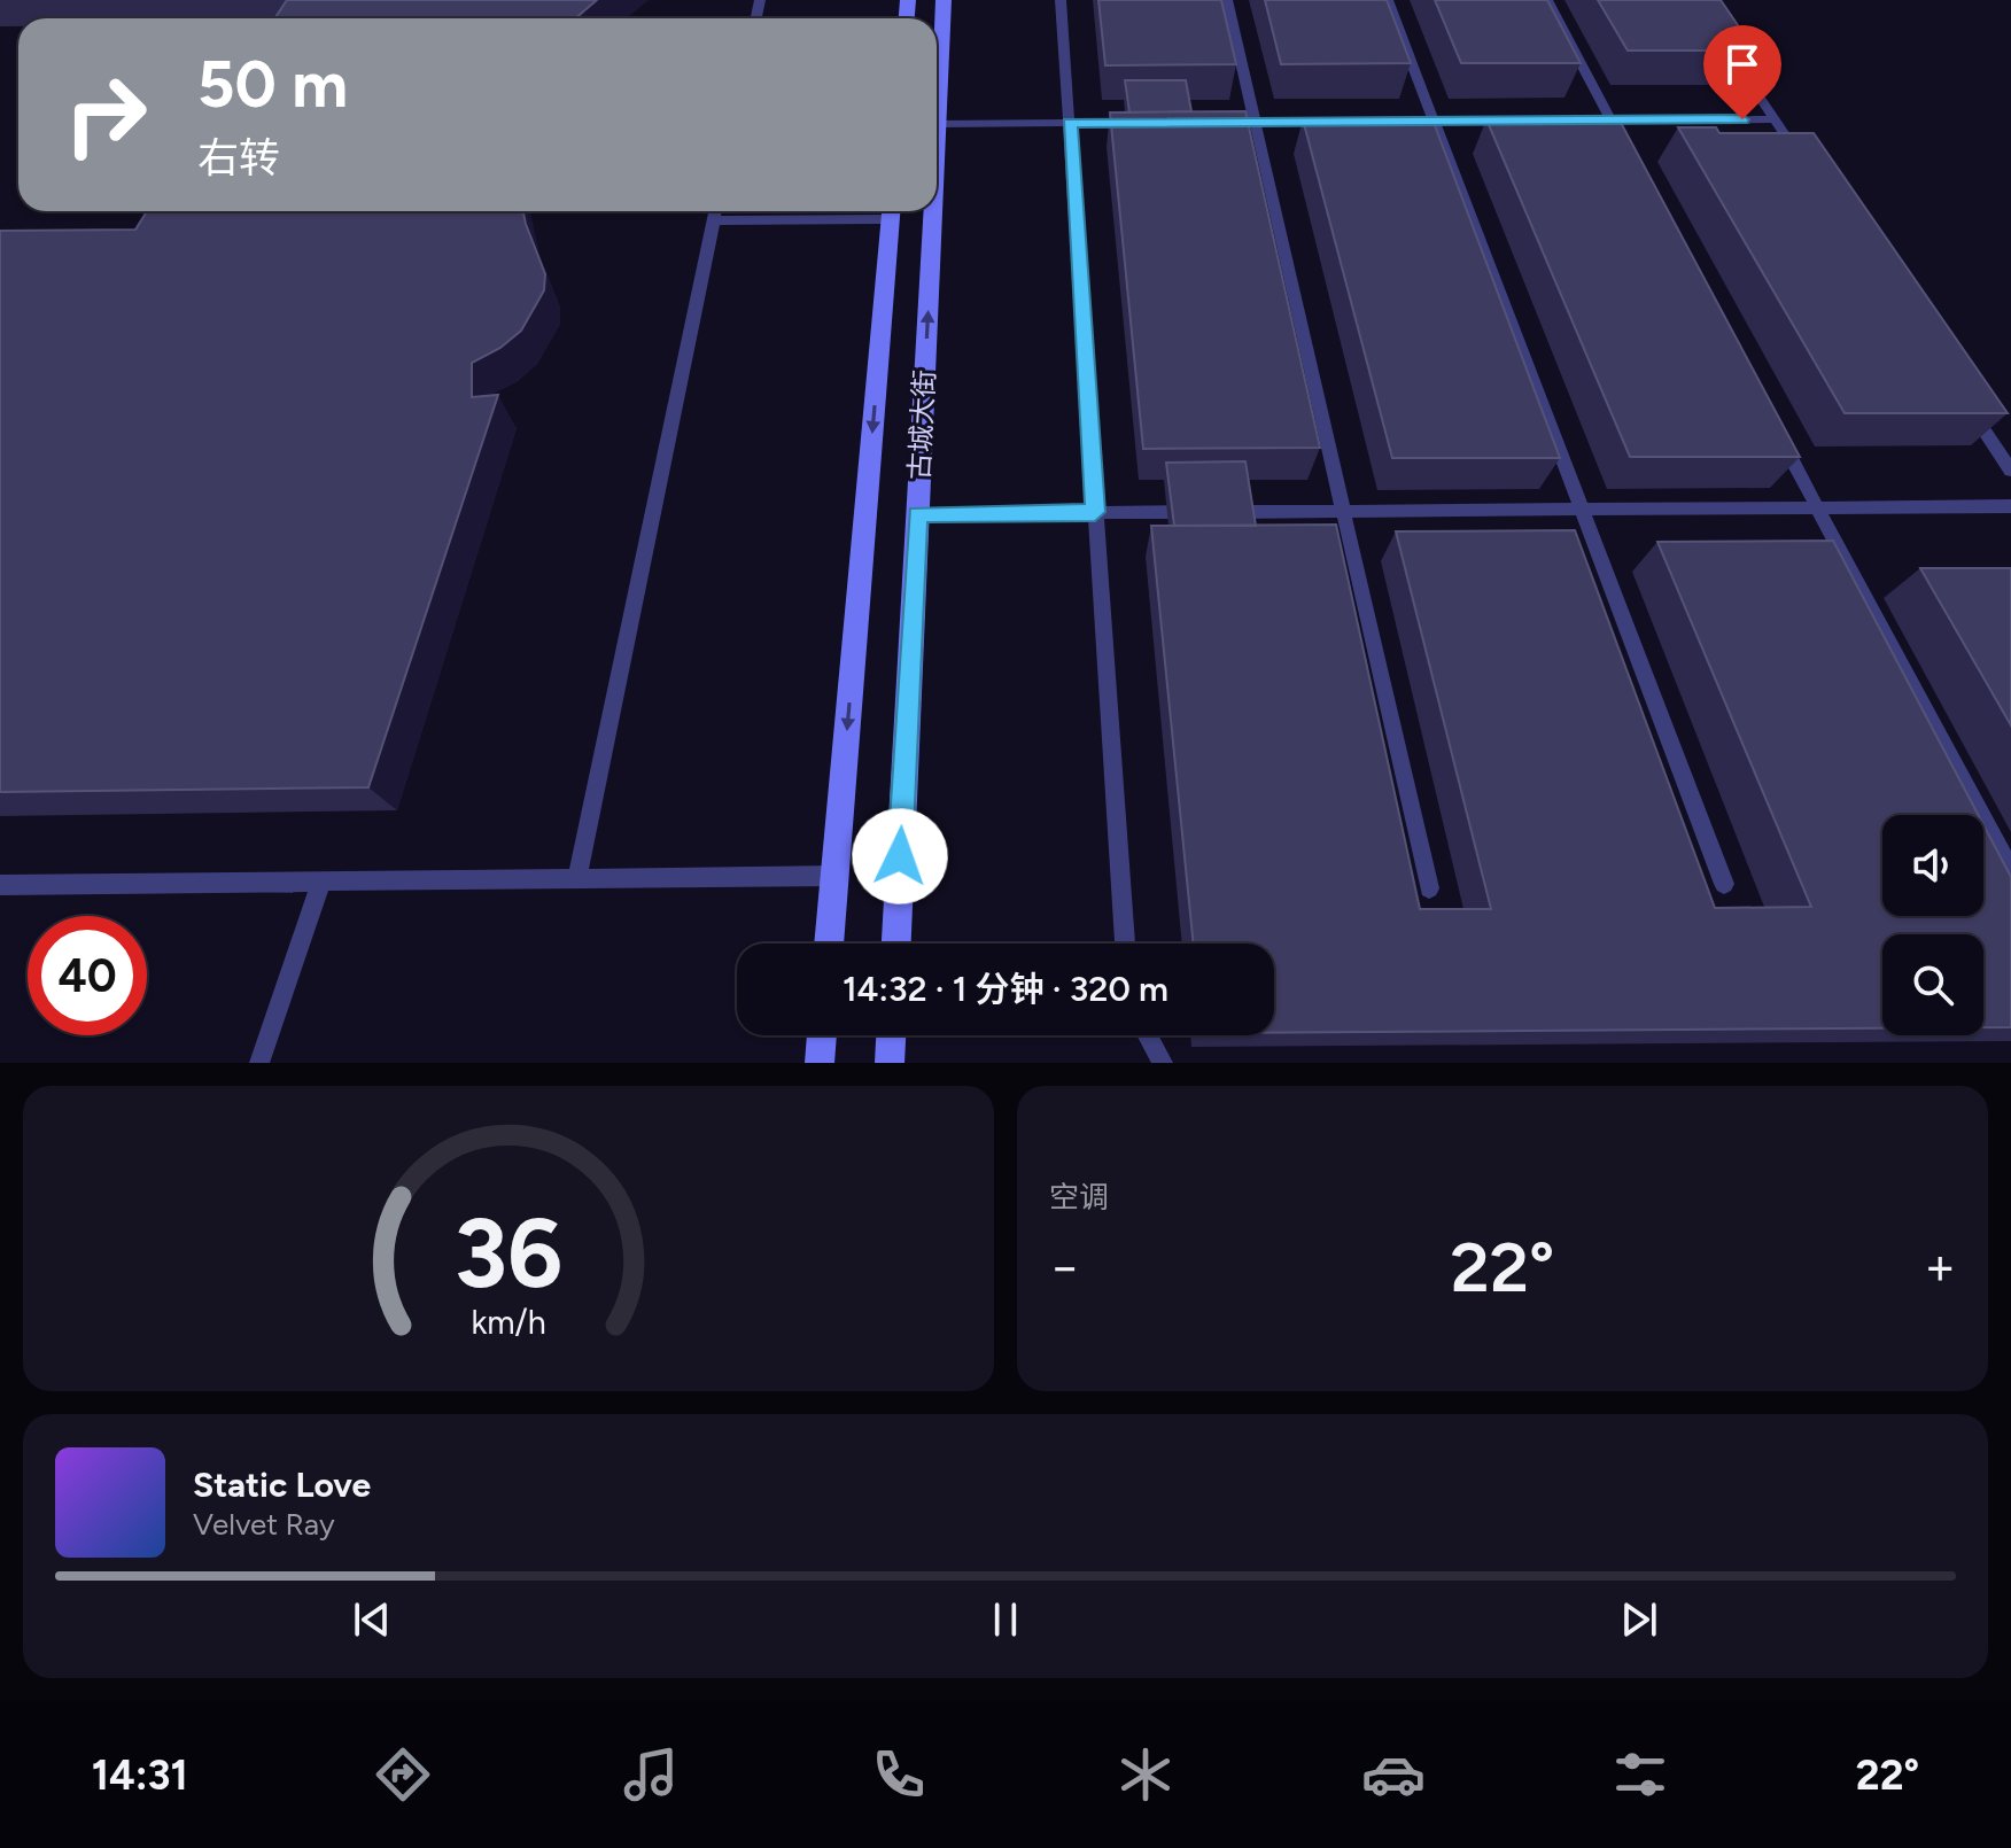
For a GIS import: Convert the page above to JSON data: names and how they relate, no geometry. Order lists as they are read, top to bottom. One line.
{"streets":{"street":["古城大街"]},"page":{"turn":["50 m","右转"],"limit":"40","trip":"14:32 · 1 分钟 · 320 m","tile":"空调","heat":["−","22°","+"],"song":["Static Love","Velvet Ray"],"tabs":["14:31","22°"],"gauge":["36","km/h"]}}
